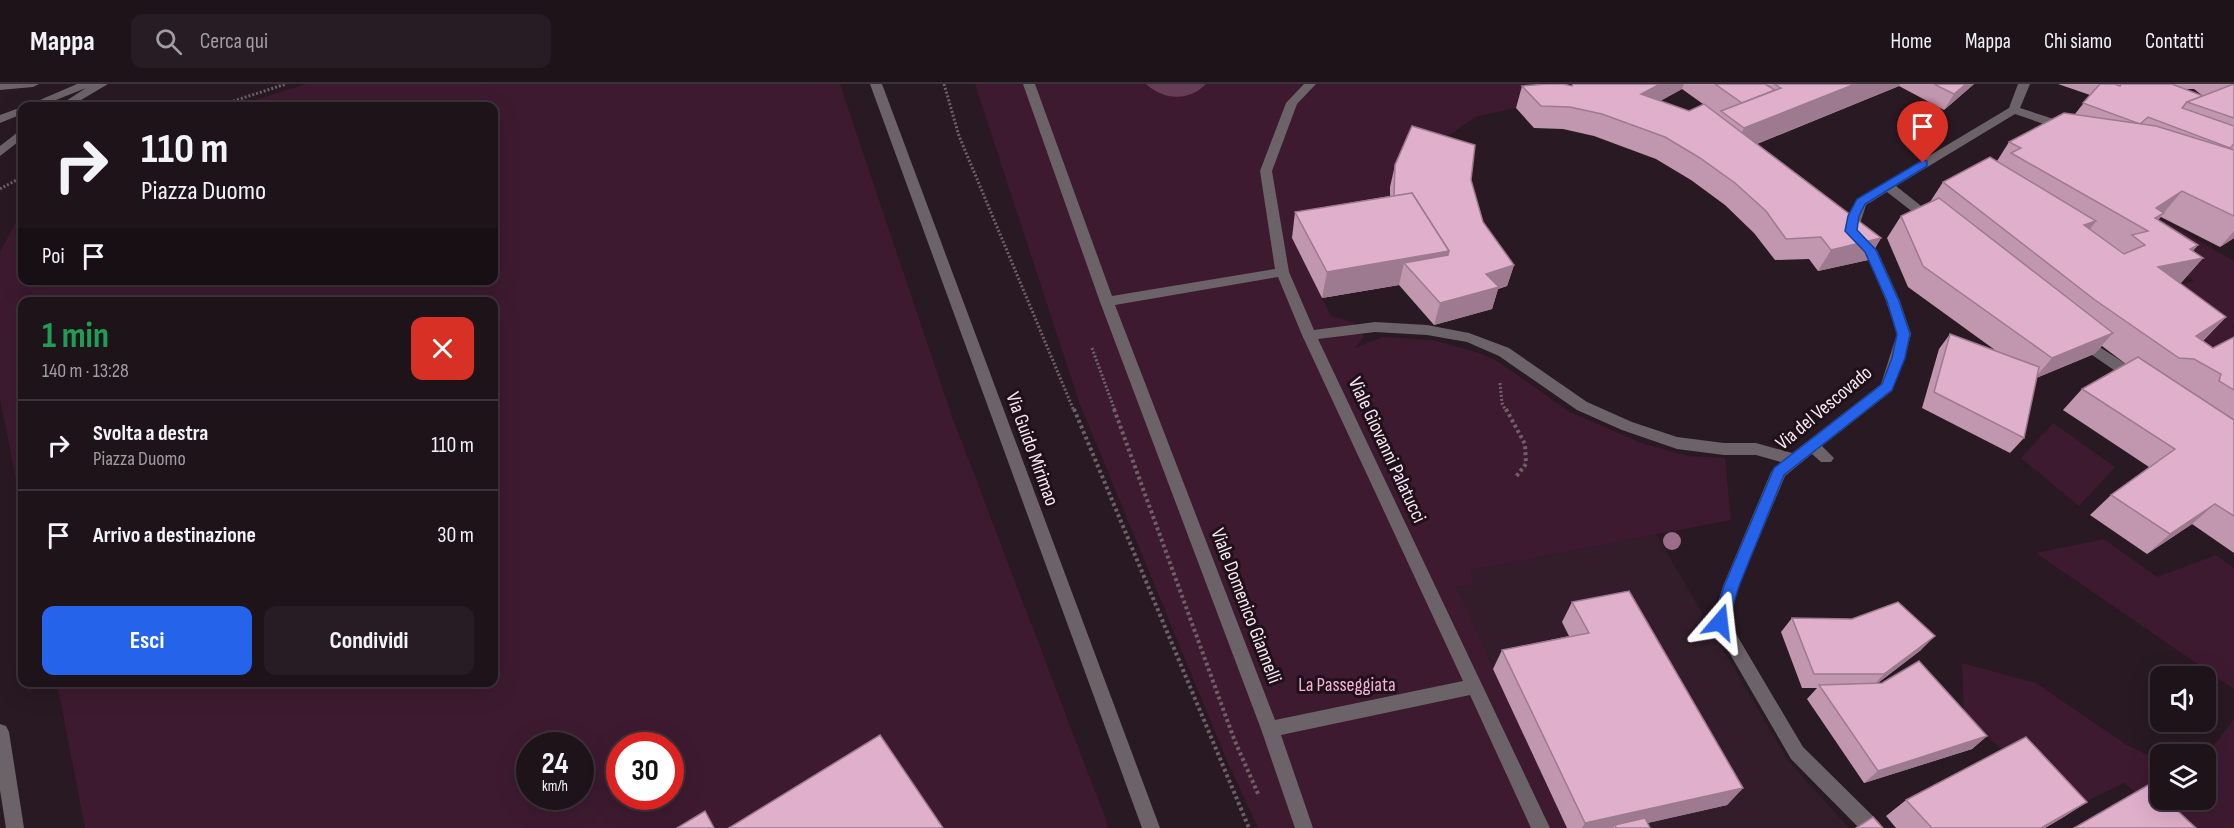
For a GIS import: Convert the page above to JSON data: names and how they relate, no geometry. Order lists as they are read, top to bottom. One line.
{"streets":{"street":["Via del Vescovado","Via Guido Mirimao","Viale Giovanni Palatucci","Viale Domenico Giannelli"]},"parks":["La Passeggiata"],"page":{"header":"Mappa","search":"Cerca qui","nav":["Home","Mappa","Chi siamo","Contatti"],"turn":["110 m","Piazza Duomo"],"then":"Poi","heading":["1 min","140 m · 13:28"],"list":[{"name":"Svolta a destra","note":"Piazza Duomo","value":"110 m"},{"name":"Arrivo a destinazione","value":"30 m"}],"buttons":["Esci","Condividi"],"speed":"24 km/h","limit":"30"}}
